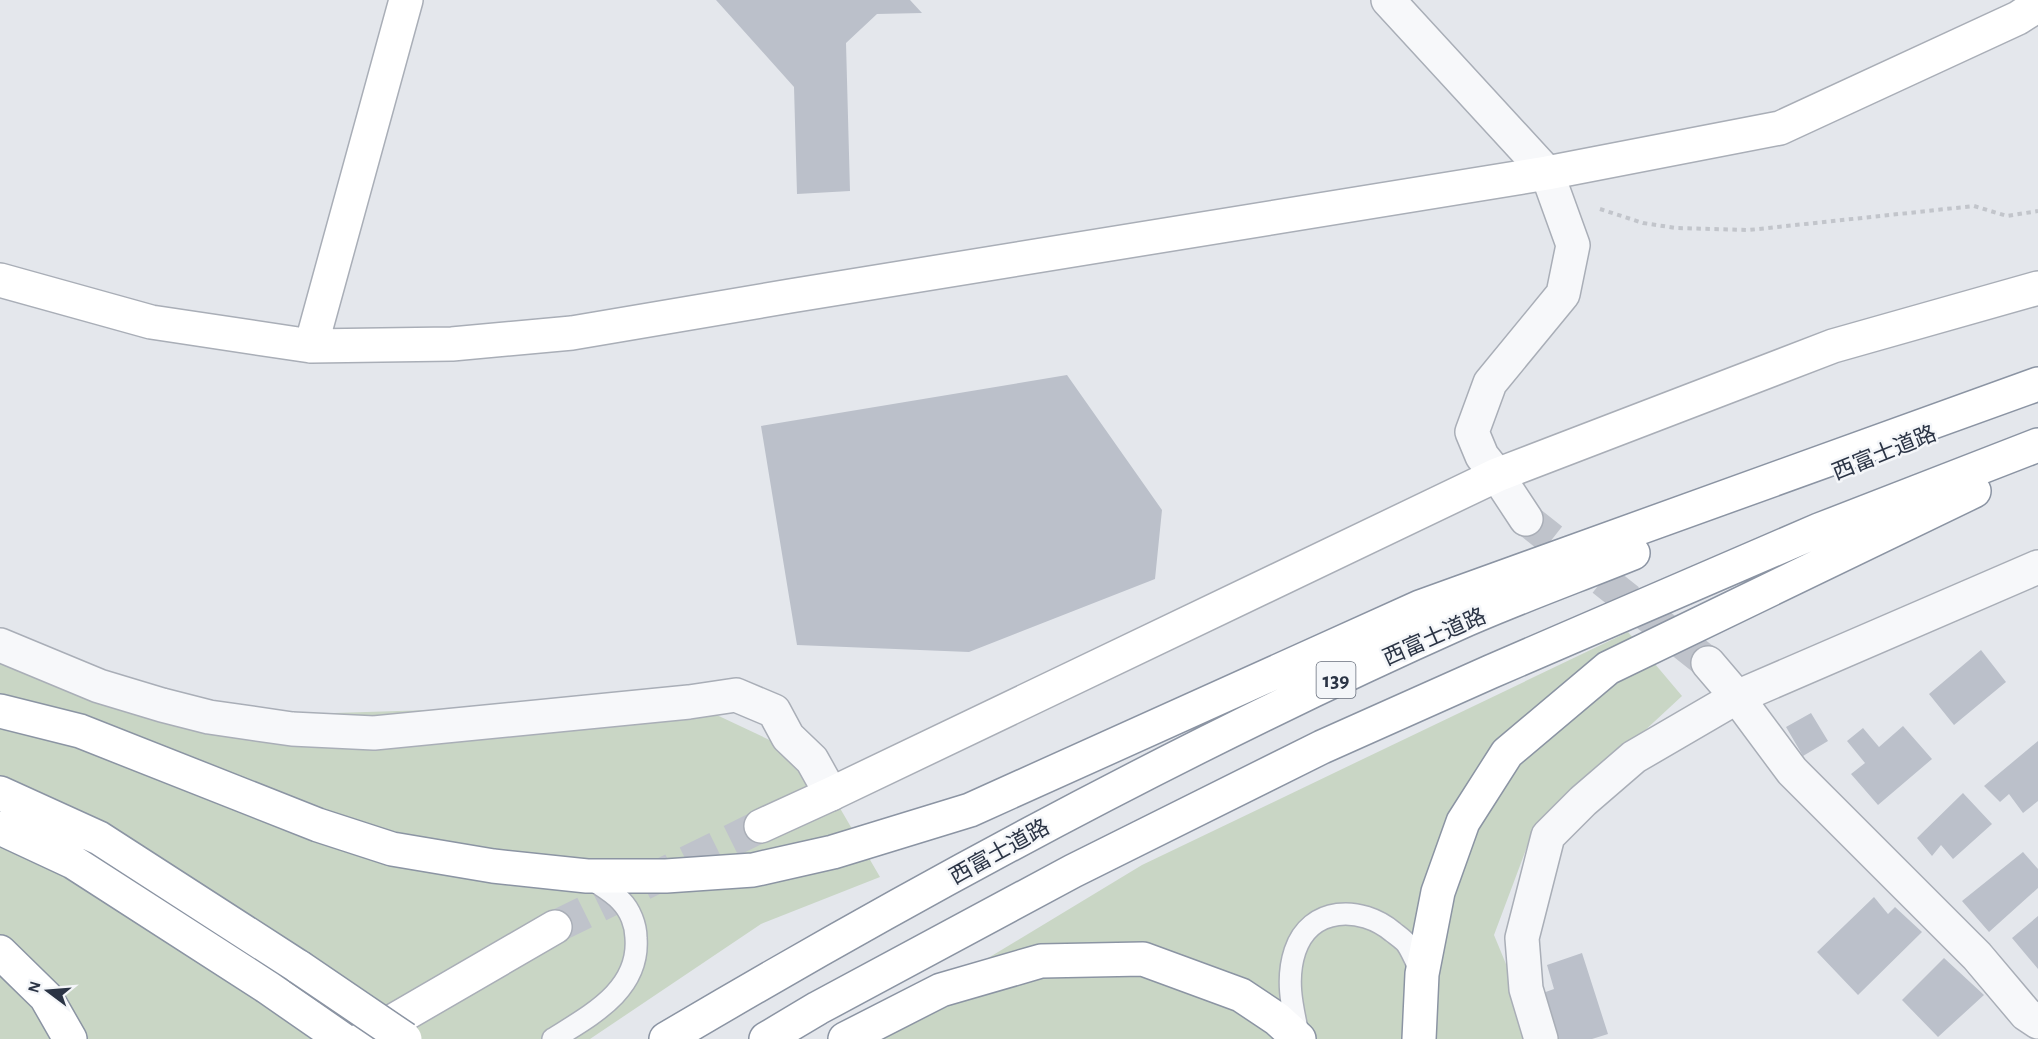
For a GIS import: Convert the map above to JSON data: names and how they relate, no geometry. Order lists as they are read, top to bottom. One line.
{"streets":{"main road":["西富士道路","139"]},"north":"left"}
